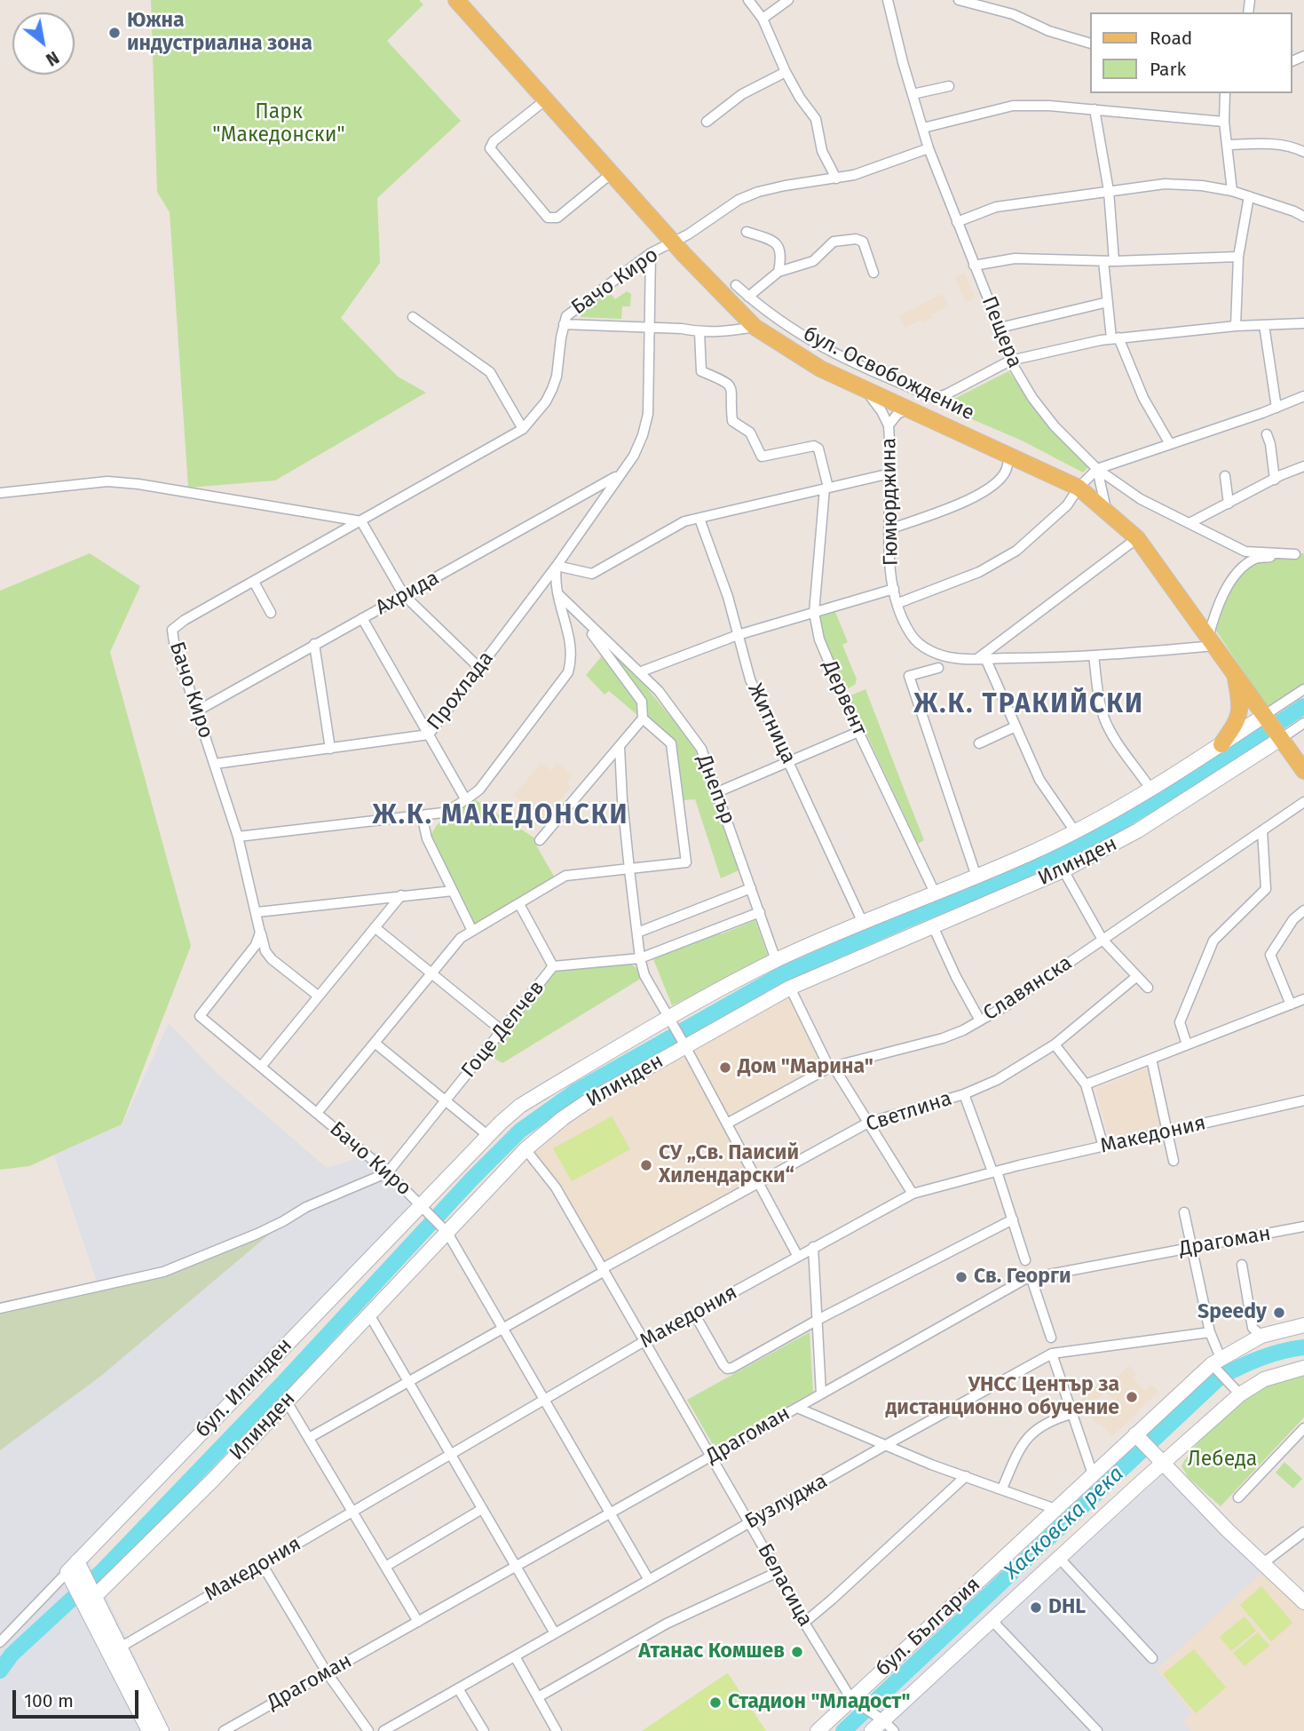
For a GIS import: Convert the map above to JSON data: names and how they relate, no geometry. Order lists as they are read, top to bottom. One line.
{"streets":{"main road":["бул. Освобождение","Илинден","бул. Илинден","бул. България"],"street":["Бачо Киро","Пещера","Гюмюрджина","Ахрида","Прохлада","Дервент","Житница","Днепър","Славянска","Гоце Делчев","Светлина","Македония","Драгоман","Бузлуджа","Беласица"]},"crossings":[["Бачо Киро","Пещера"],["Бачо Киро","бул. Освобождение"],["Бачо Киро","Ахрида"],["Бачо Киро","Прохлада"],["Бачо Киро","Илинден"],["Бачо Киро","Гоце Делчев"],["Бачо Киро","Светлина"],["Бачо Киро","Македония"],["Бачо Киро","Драгоман"],["Бачо Киро","бул. Илинден"],["Бачо Киро","Бузлуджа"],["бул. Освобождение","Гюмюрджина"],["бул. Освобождение","Илинден"],["Ахрида","Прохлада"],["Дервент","Илинден"],["Житница","Илинден"],["Днепър","Илинден"],["Днепър","Гоце Делчев"],["Илинден","бул. Илинден"],["Светлина","Беласица"],["Македония","Беласица"],["Драгоман","Беласица"],["Бузлуджа","Беласица"],["Беласица","бул. България"]],"districts":["Ж.К. ТРАКИЙСКИ","Ж.К. МАКЕДОНСКИ"],"water":["Хасковска река"],"parks":["Парк \"Македонски\"","Лебеда"],"places":["Южна индустриална зона","Дом \"Марина\"","СУ „Св. Паисий Хилендарски“","Св. Георги","Speedy","УНСС Център за дистанционно обучение","DHL","Атанас Комшев","Стадион \"Младост\""],"legend":["Road","Park"],"scale_bar":"100 m","north":"bottom right"}
